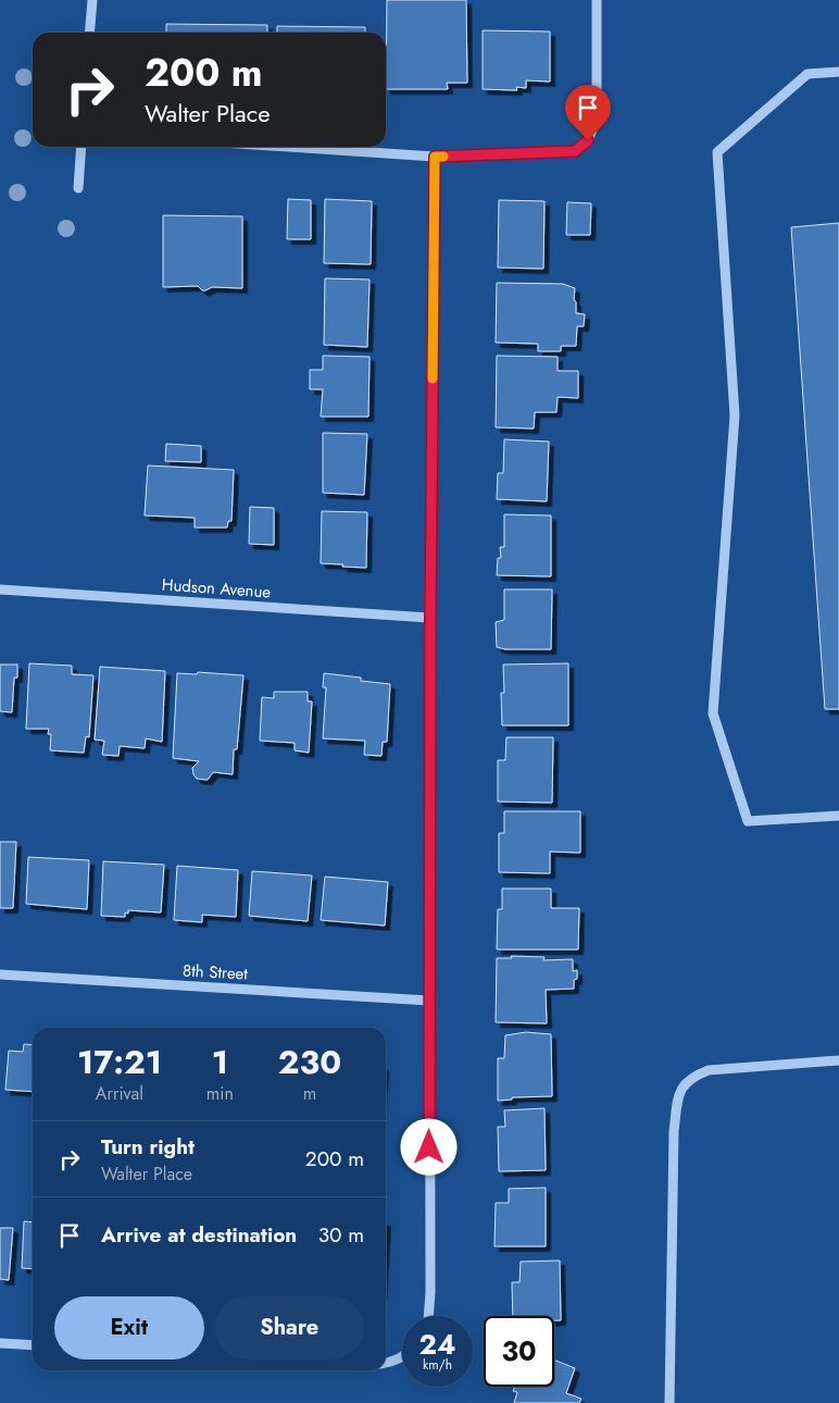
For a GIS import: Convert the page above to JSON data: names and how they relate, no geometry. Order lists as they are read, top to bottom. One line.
{"streets":{"street":["Hudson Avenue","8th Street"]},"page":{"turn":["200 m","Walter Place"],"eta":["17:21","Arrival","1","min","230","m"],"list":[{"name":"Turn right","note":"Walter Place","value":"200 m"},{"name":"Arrive at destination","value":"30 m"}],"buttons":["Exit","Share"],"speed":"24 km/h","limit":"30"}}
